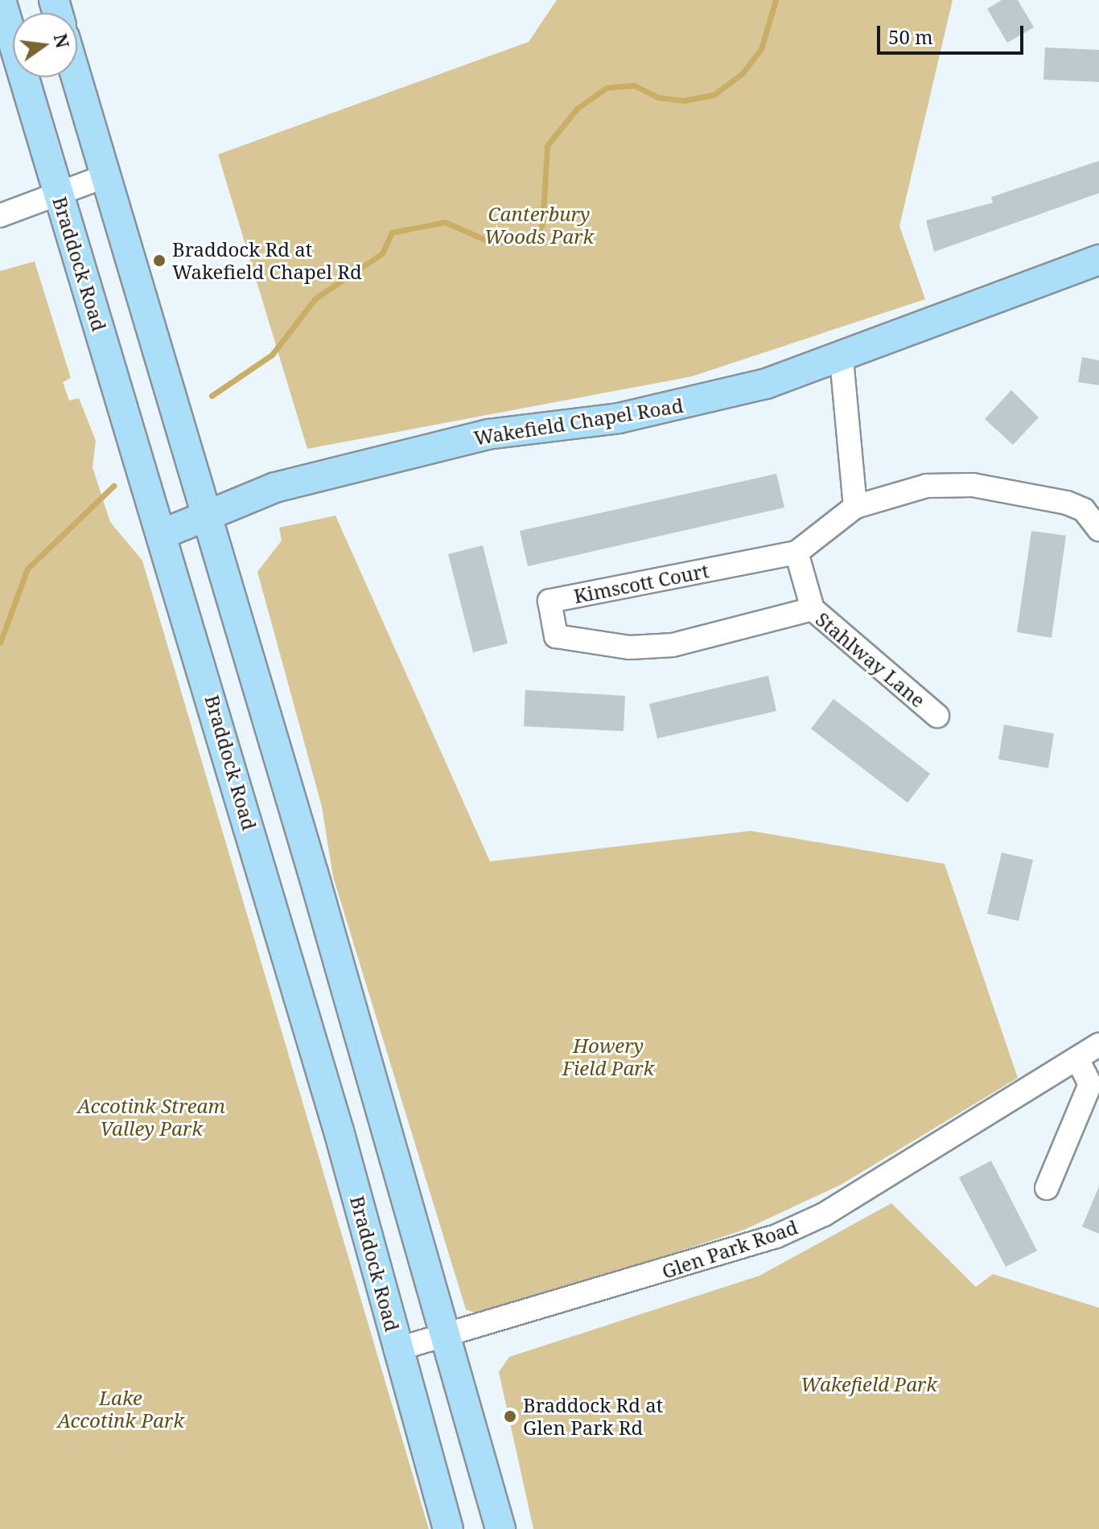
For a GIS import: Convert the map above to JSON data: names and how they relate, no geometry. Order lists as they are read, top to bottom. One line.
{"streets":{"main road":["Braddock Road","Wakefield Chapel Road"],"street":["Kimscott Court","Stahlway Lane","Glen Park Road"]},"crossings":[["Braddock Road","Wakefield Chapel Road"],["Braddock Road","Glen Park Road"],["Kimscott Court","Stahlway Lane"]],"parks":["Canterbury Woods Park","Howery Field Park","Accotink Stream Valley Park","Wakefield Park","Lake Accotink Park"],"places":["Braddock Rd at Wakefield Chapel Rd","Braddock Rd at Glen Park Rd"],"scale_bar":"50 m","north":"right"}
